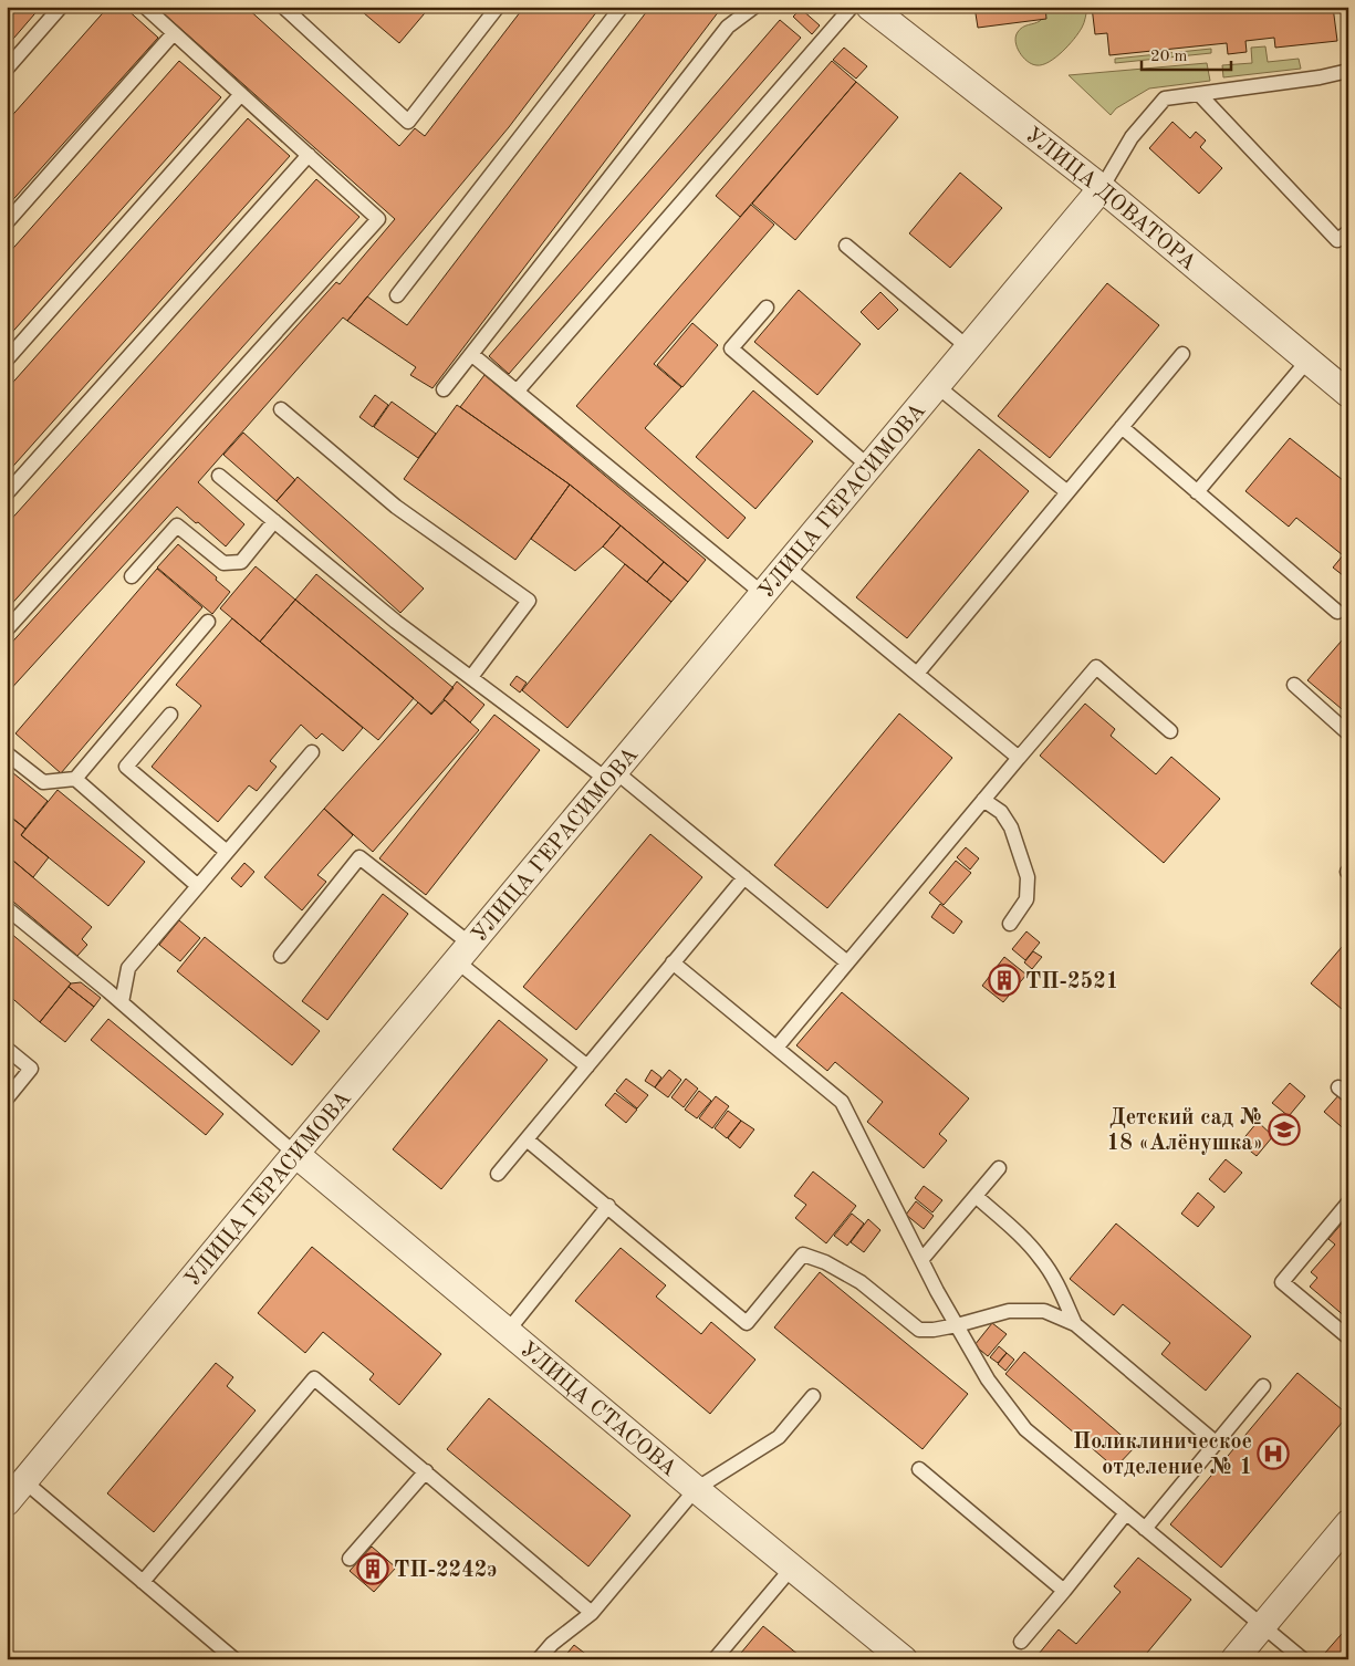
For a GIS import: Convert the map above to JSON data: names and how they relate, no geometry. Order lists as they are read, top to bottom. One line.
{"streets":{"street":["УЛИЦА ДОВАТОРА","УЛИЦА ГЕРАСИМОВА","УЛИЦА СТАСОВА"]},"crossings":[["УЛИЦА ДОВАТОРА","УЛИЦА ГЕРАСИМОВА"],["УЛИЦА ГЕРАСИМОВА","УЛИЦА СТАСОВА"]],"places":{"building":["ТП-2521","ТП-2242э"],"school or university":["Детский сад № 18 «Алёнушка»"],"hospital":["Поликлиническое отделение № 1"]},"scale_bar":"20 m"}
